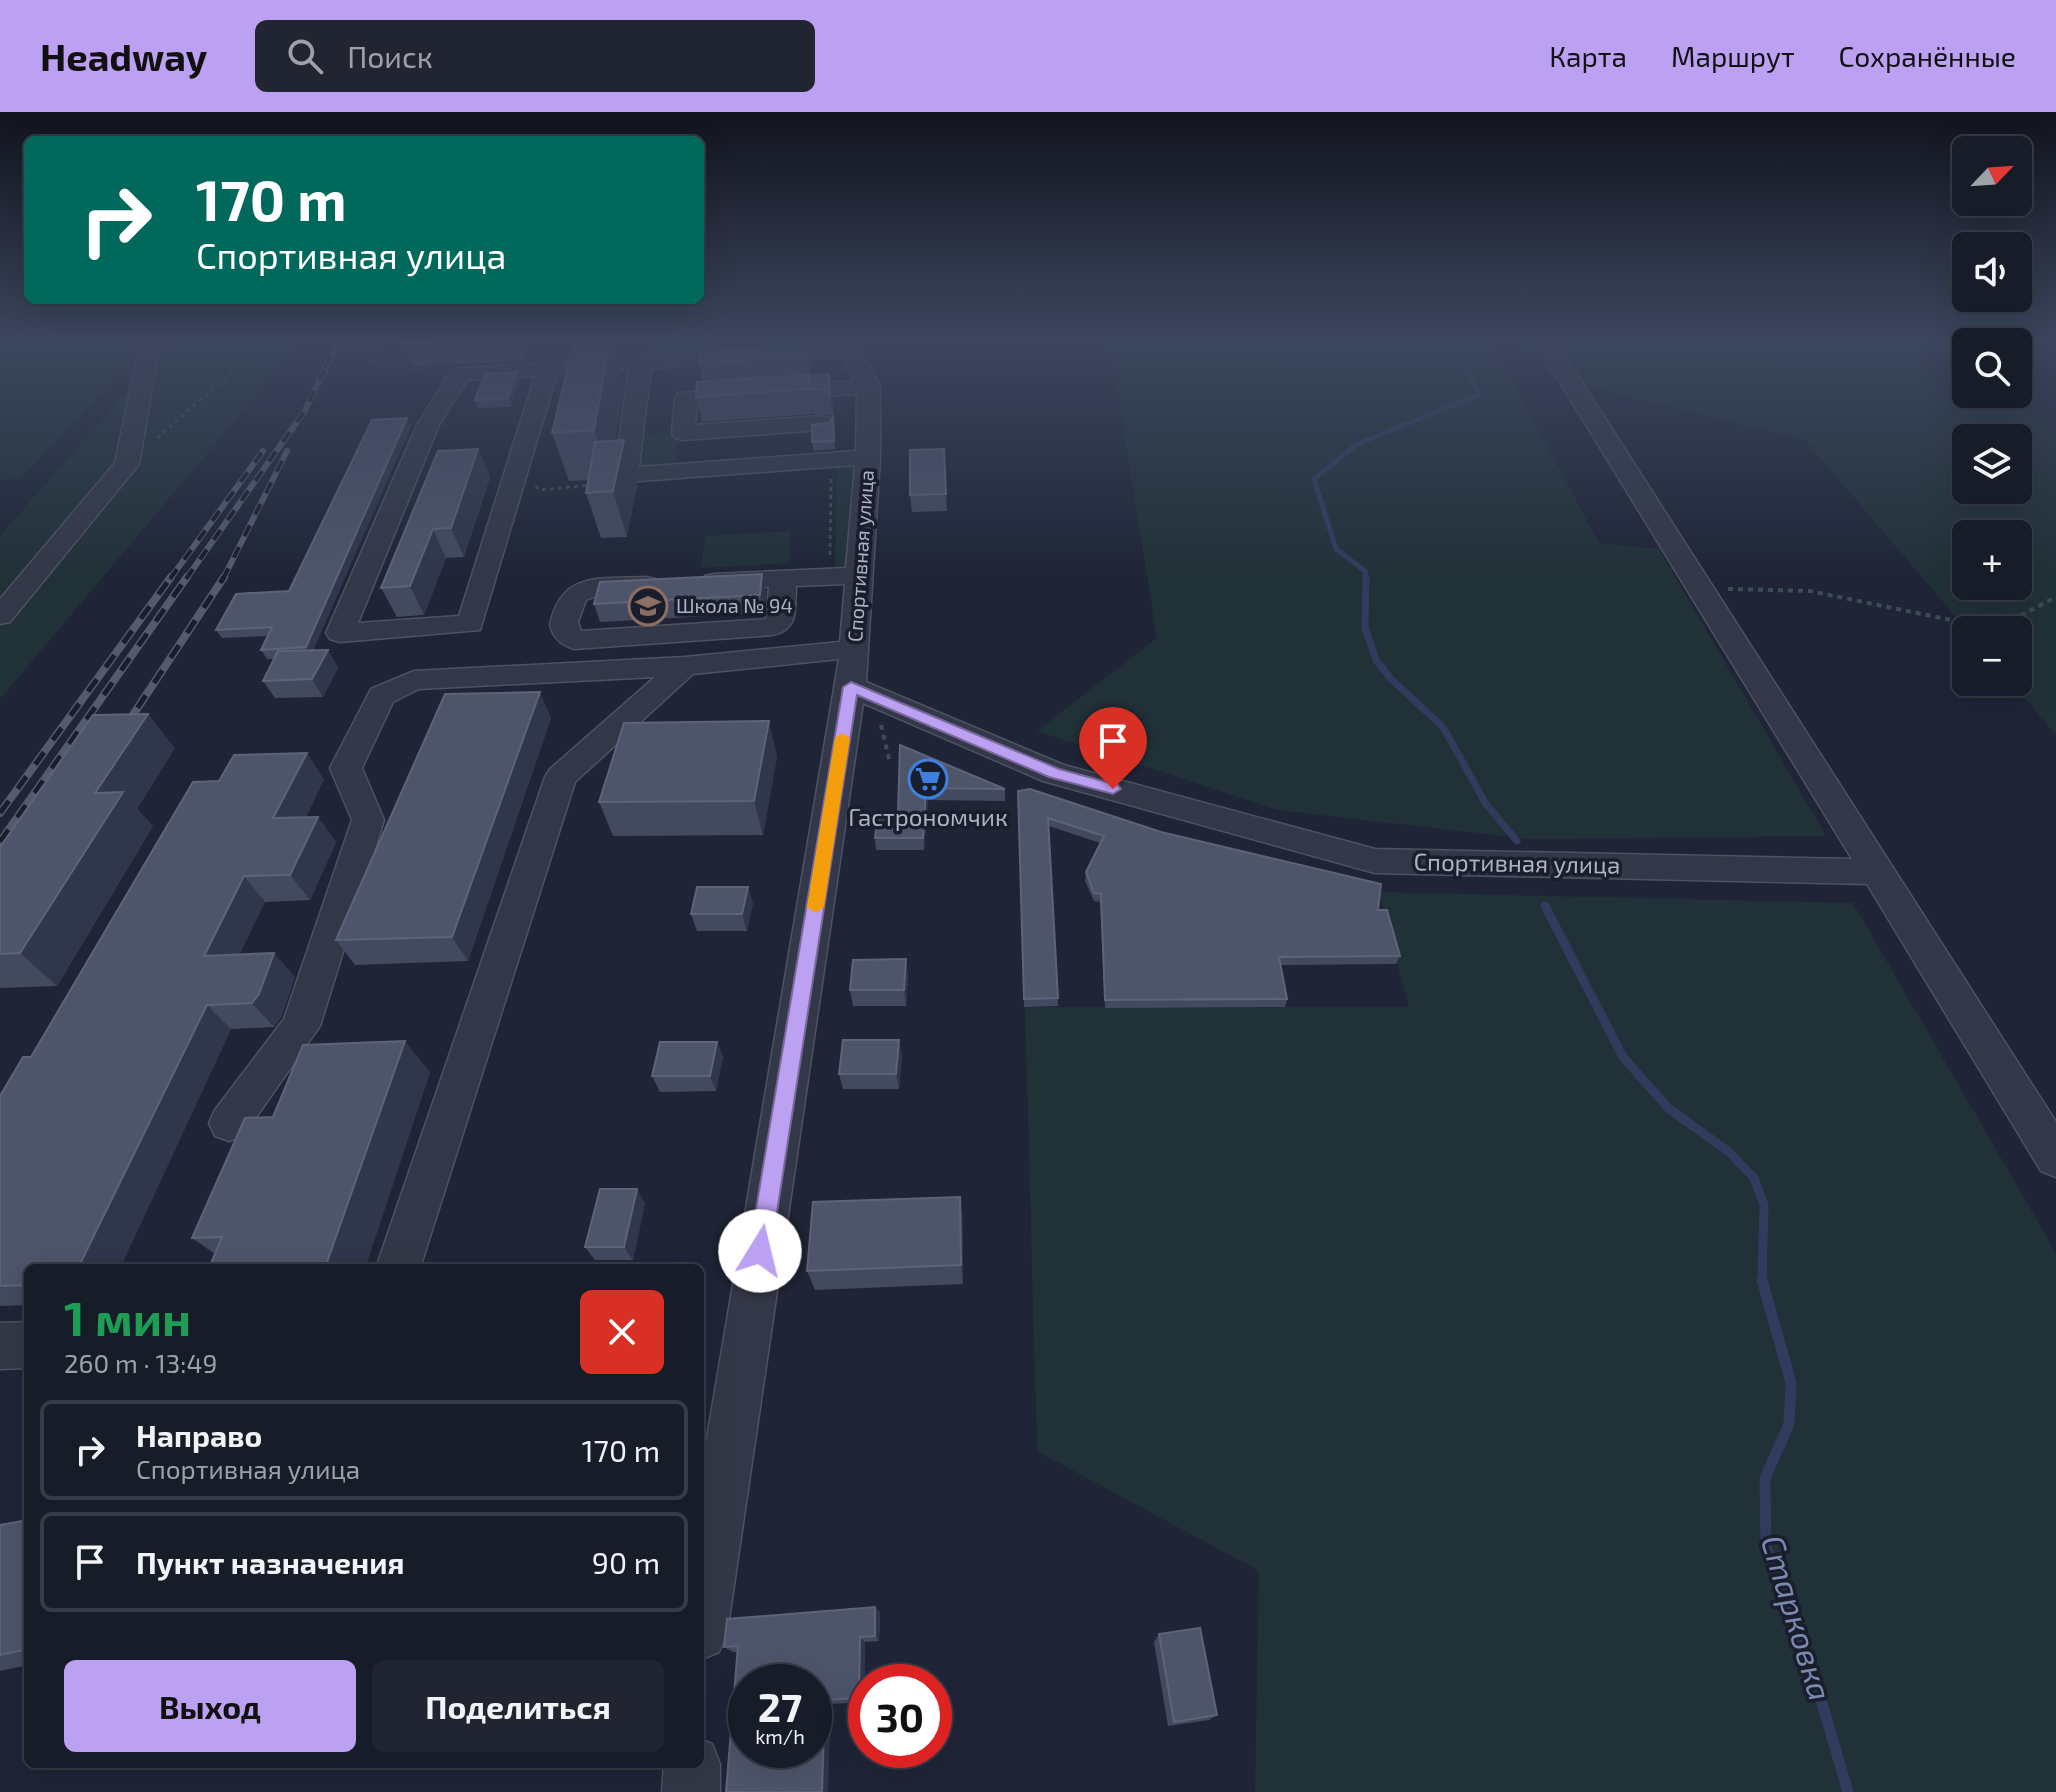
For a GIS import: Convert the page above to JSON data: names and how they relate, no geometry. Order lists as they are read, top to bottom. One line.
{"streets":{"street":["Спортивная улица"]},"water":["Старковка"],"places":{"school or university":["Школа № 94"],"supermarket":["Гастрономчик"]},"north":"top right","page":{"header":"Headway","search":"Поиск","nav":["Карта","Маршрут","Сохранённые"],"map_buttons":["+","−"],"turn":["170 m","Спортивная улица"],"heading":["1 мин","260 m · 13:49"],"list":[{"name":"Направо","note":"Спортивная улица","value":"170 m"},{"name":"Пункт назначения","value":"90 m"}],"buttons":["Выход","Поделиться"],"speed":"27 km/h","limit":"30"}}
